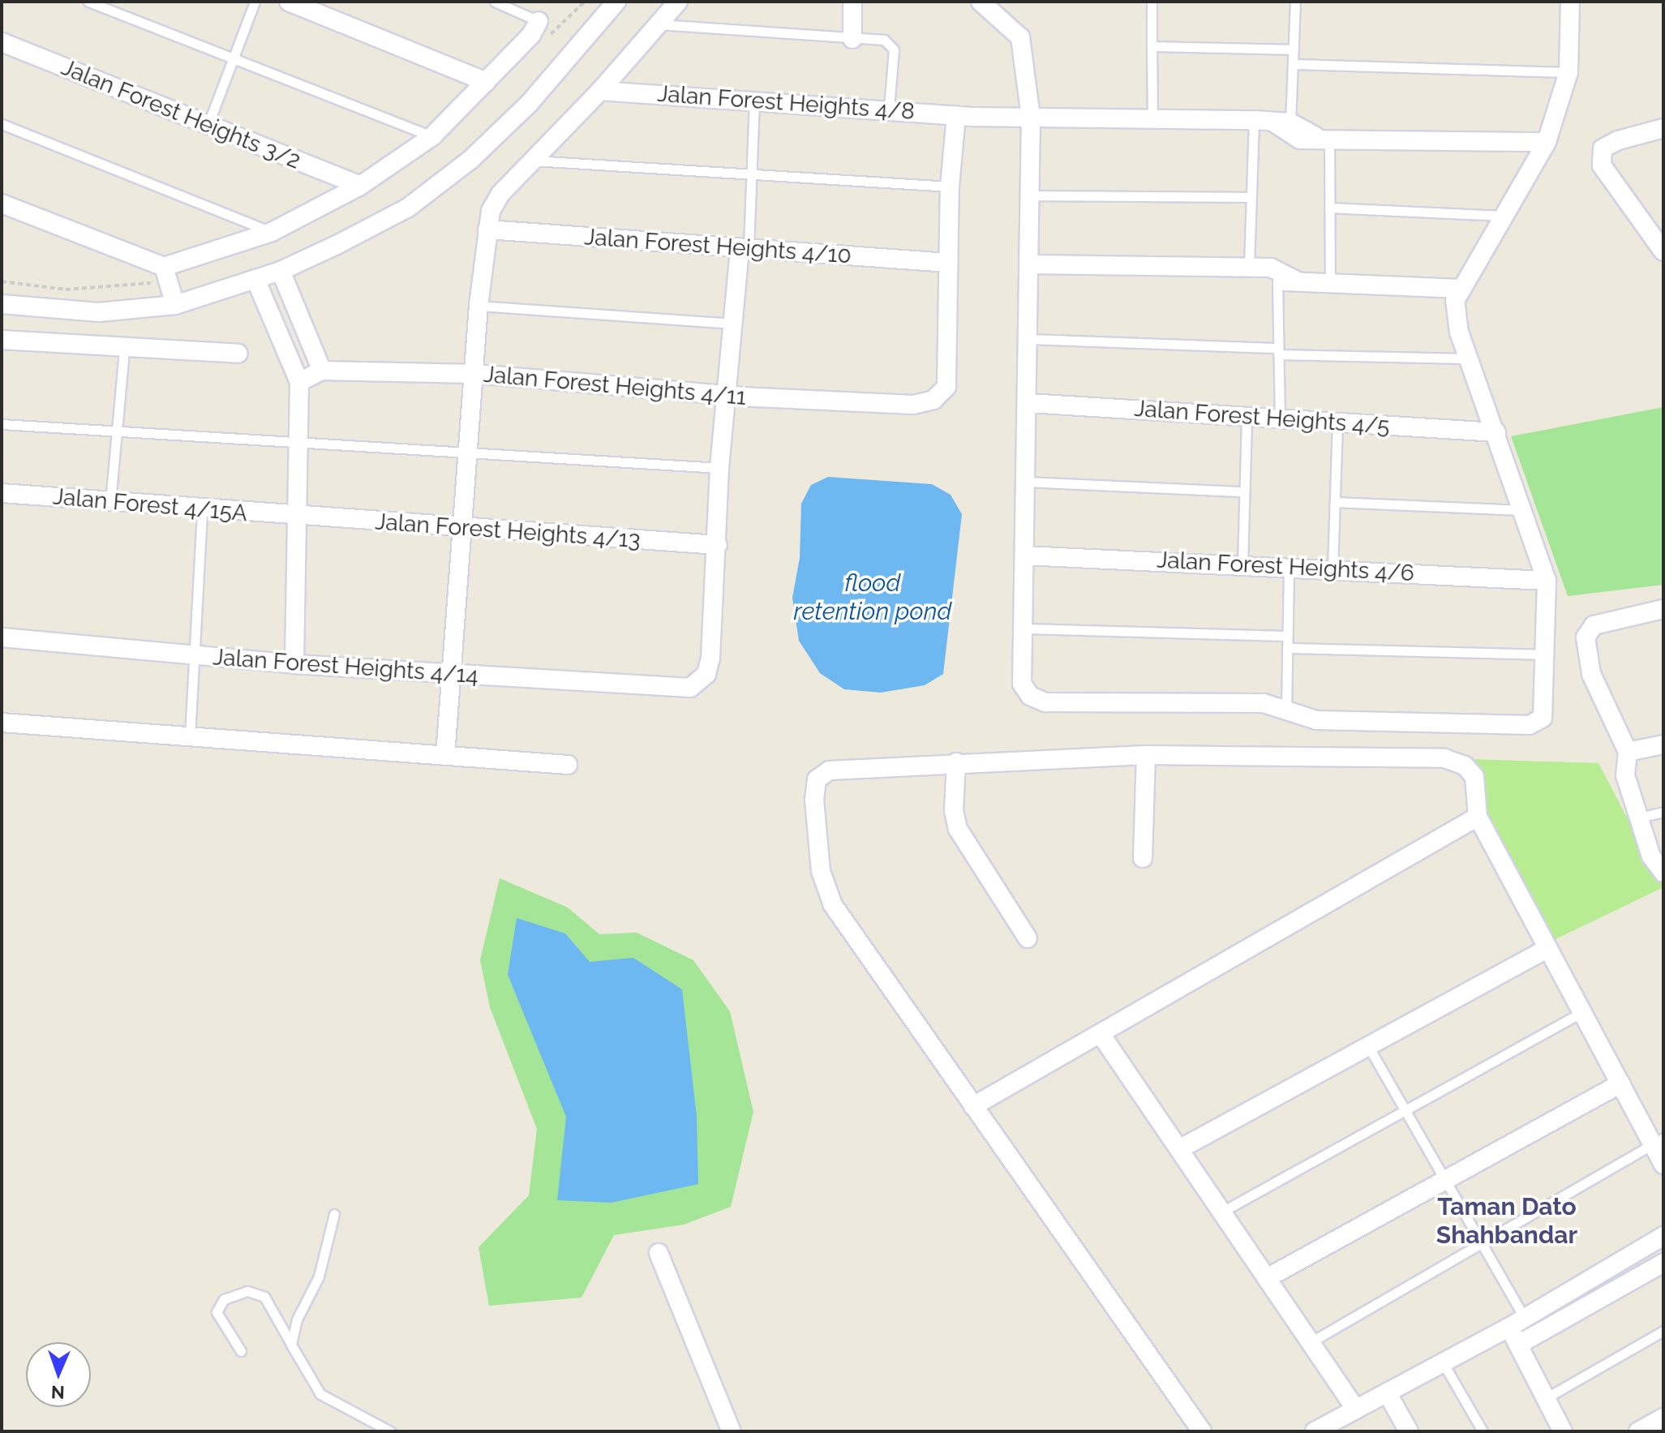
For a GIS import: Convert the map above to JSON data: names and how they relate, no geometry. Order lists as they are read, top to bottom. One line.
{"streets":{"street":["Jalan Forest Heights 4/8","Jalan Forest Heights 3/2","Jalan Forest Heights 4/10","Jalan Forest Heights 4/11","Jalan Forest Heights 4/5","Jalan Forest 4/15A","Jalan Forest Heights 4/13","Jalan Forest Heights 4/6","Jalan Forest Heights 4/14"]},"crossings":[["Jalan Forest Heights 4/10","Jalan Forest Heights 4/11"],["Jalan Forest 4/15A","Jalan Forest Heights 4/13"],["Jalan Forest Heights 4/13","Jalan Forest Heights 4/14"]],"districts":["Taman Dato Shahbandar"],"water":["flood retention pond"],"north":"bottom"}
